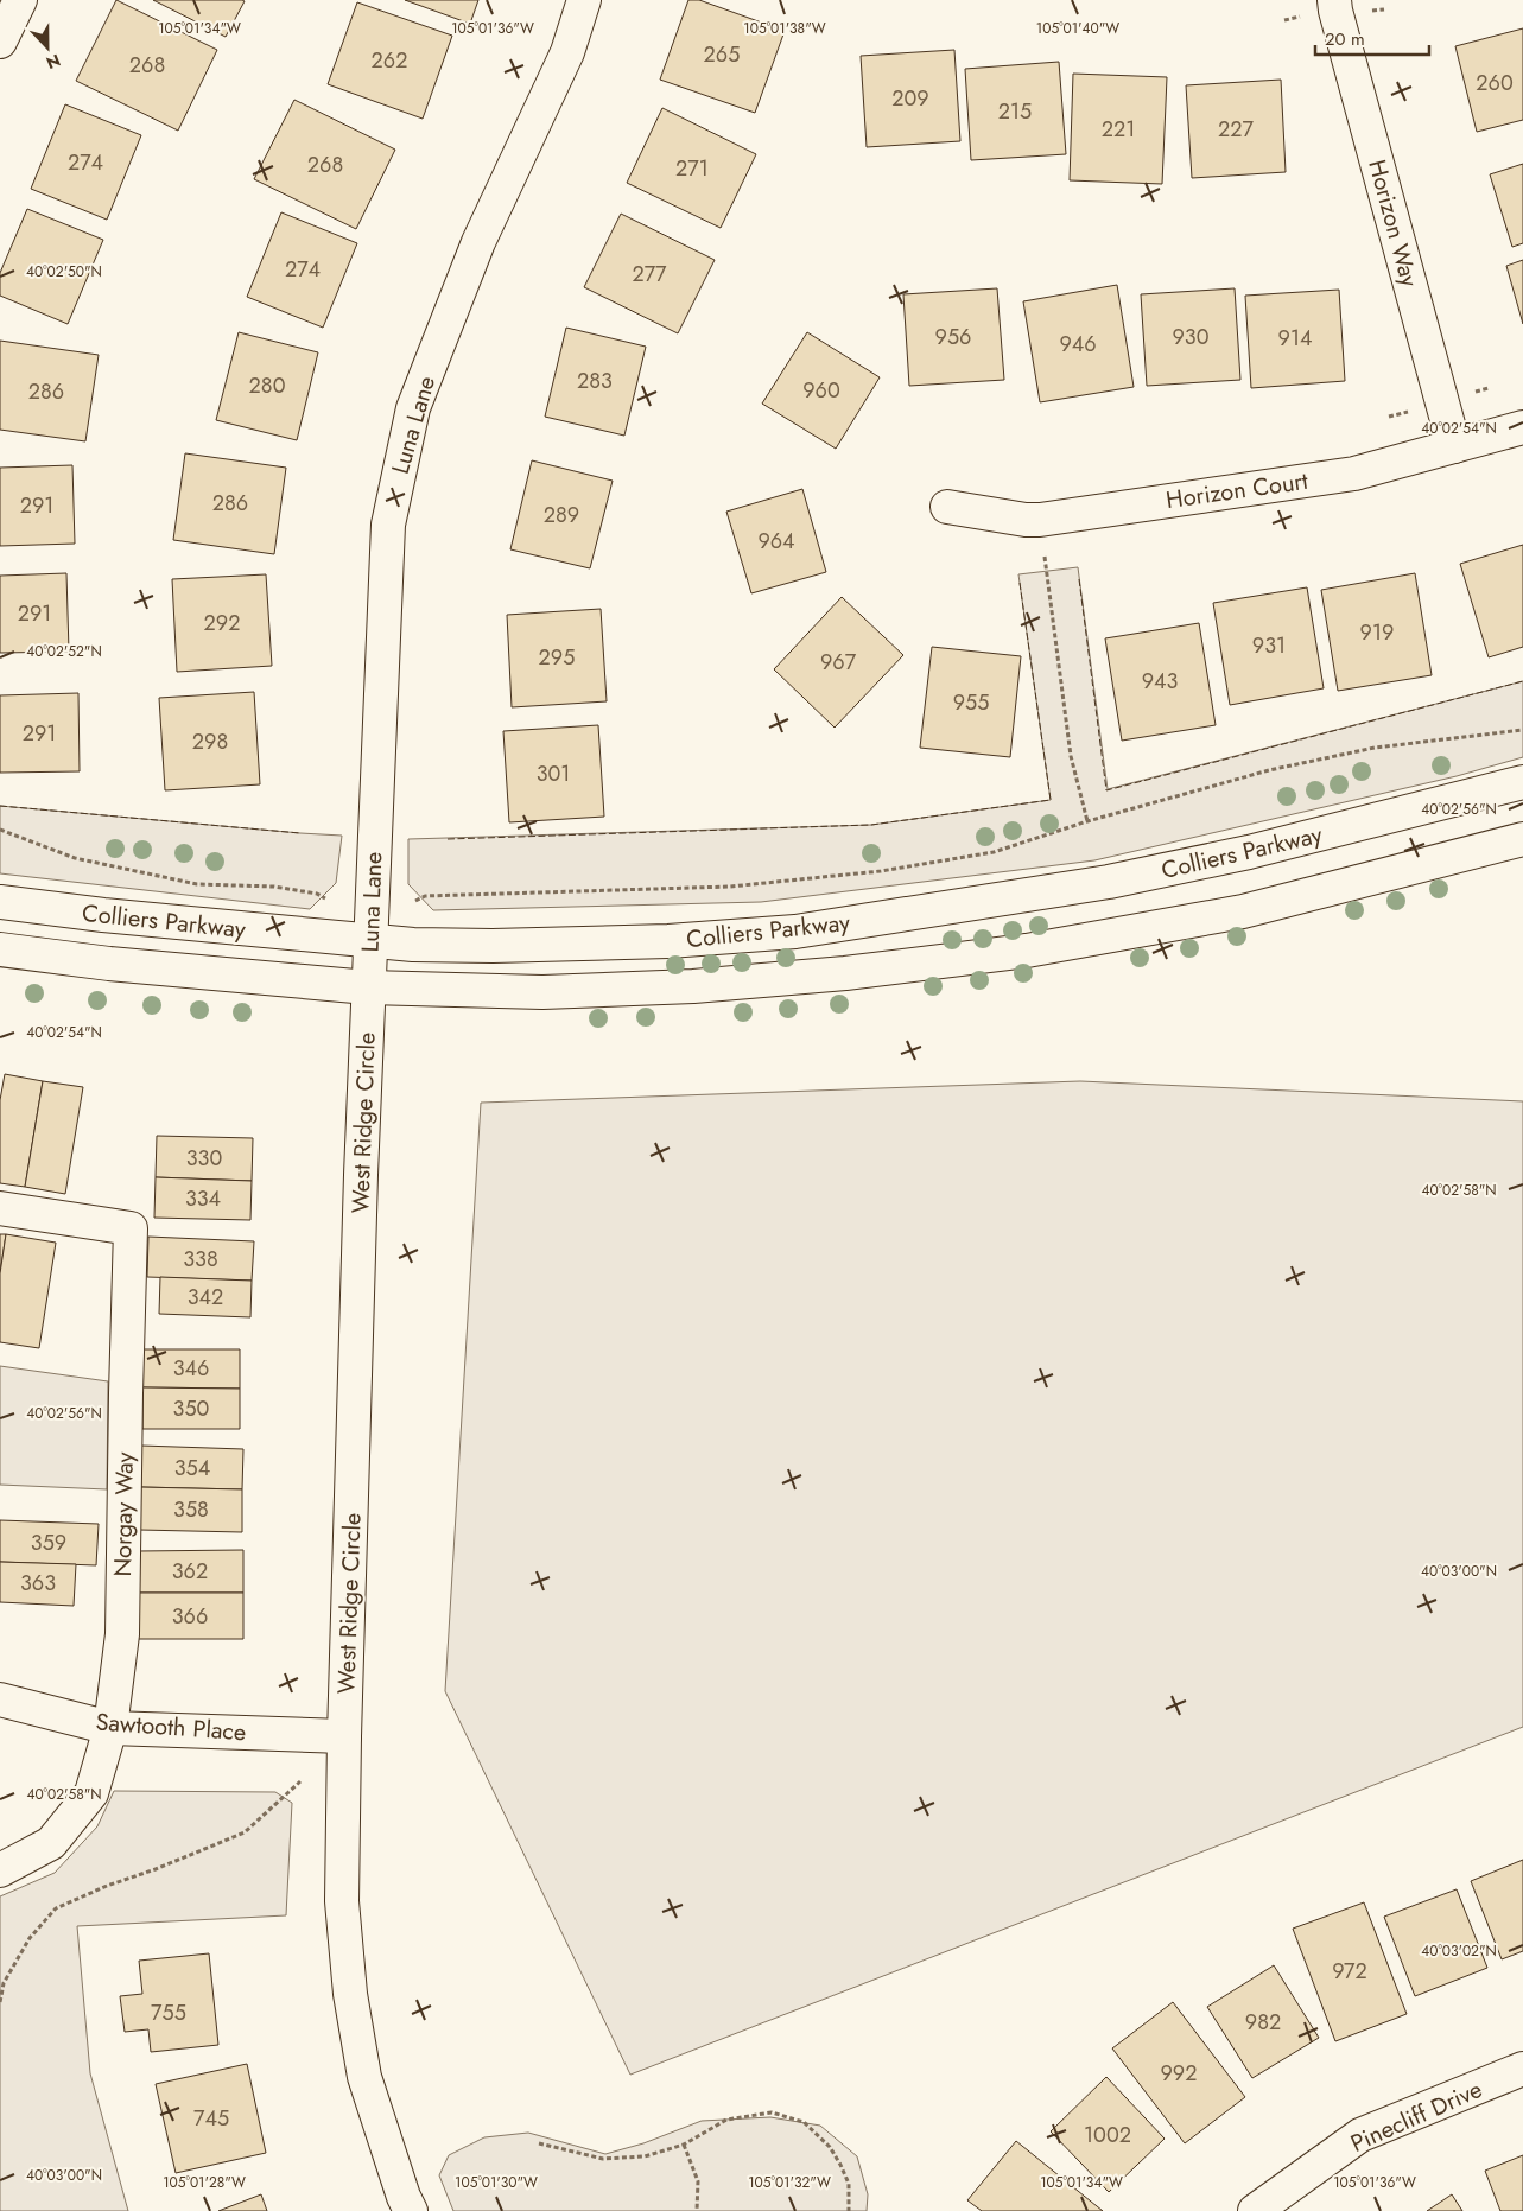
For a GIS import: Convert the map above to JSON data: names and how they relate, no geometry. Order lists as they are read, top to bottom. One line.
{"streets":{"street":["Horizon Way","Luna Lane","Horizon Court","Colliers Parkway","West Ridge Circle","Norgay Way","Sawtooth Place","Pinecliff Drive"]},"crossings":[["Horizon Way","Horizon Court"],["Luna Lane","Colliers Parkway"],["Luna Lane","West Ridge Circle"],["Colliers Parkway","West Ridge Circle"],["West Ridge Circle","Sawtooth Place"],["Norgay Way","Sawtooth Place"]],"house_numbers":["265","262","268","260","209","215","221","227","274","268","271","274","277","956","930","914","946","283","280","960","286","286","291","289","964","291","292","919","931","295","967","943","955","291","298","301","330","334","338","342","346","350","354","358","359","362","363","366","972","755","982","992","745","1002"],"scale_bar":"20 m","north":"bottom","coordinates":["105°01'38\"W","105°01'40\"W","105°01'34\"W","105°01'36\"W","40°02'50\"N","40°02'54\"N","40°02'52\"N","40°02'56\"N","40°02'58\"N","40°03'00\"N","40°03'02\"N","105°01'28\"W","105°01'30\"W","105°01'32\"W"]}
